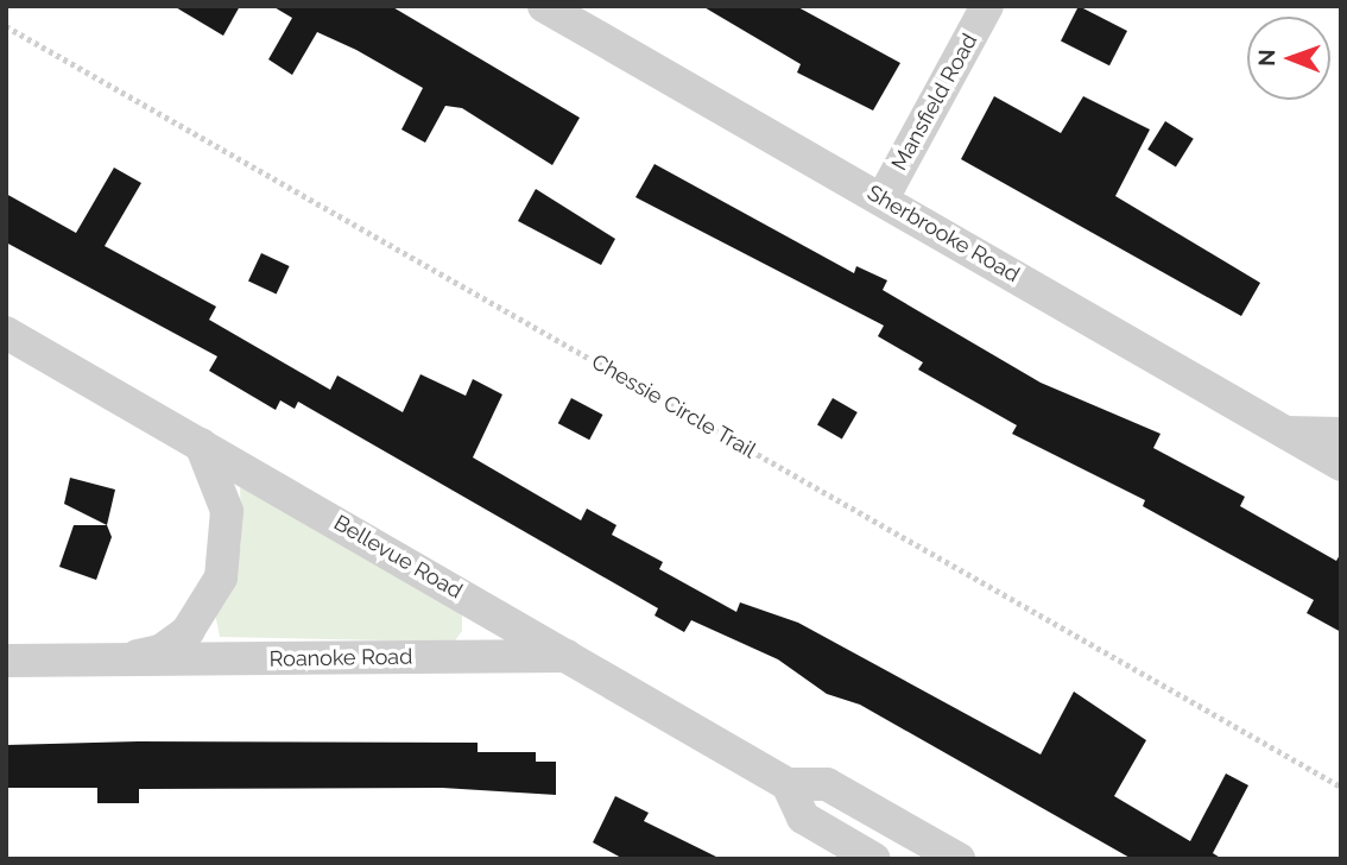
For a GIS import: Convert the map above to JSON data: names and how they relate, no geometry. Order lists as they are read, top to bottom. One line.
{"streets":{"street":["Mansfield Road","Sherbrooke Road","Bellevue Road","Roanoke Road"],"path":["Chessie Circle Trail"]},"crossings":[["Mansfield Road","Sherbrooke Road"],["Bellevue Road","Roanoke Road"]],"north":"left"}
